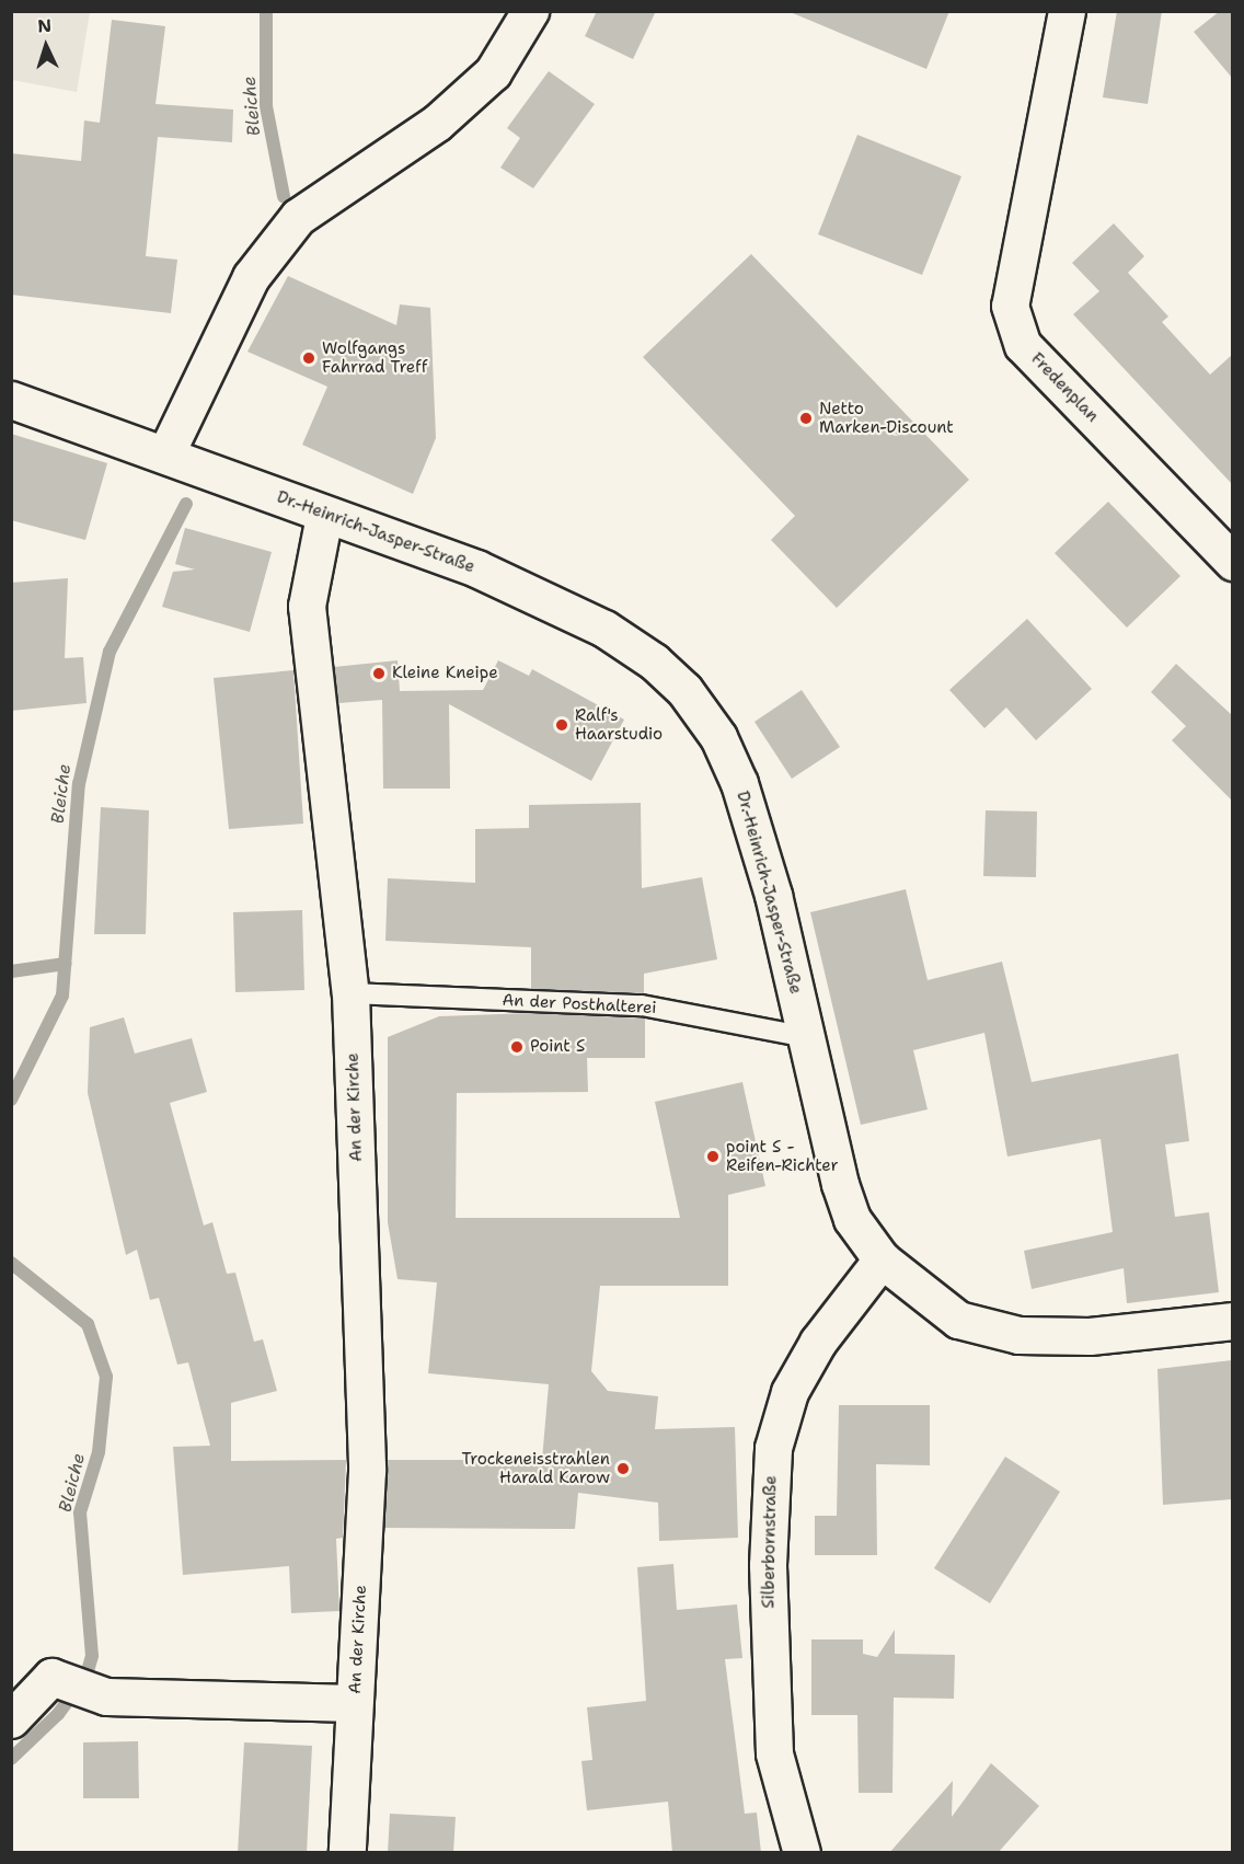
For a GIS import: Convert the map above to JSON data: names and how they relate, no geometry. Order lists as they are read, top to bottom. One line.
{"streets":{"street":["Fredenplan","Dr.-Heinrich-Jasper-Straße","An der Kirche","Silberbornstraße"],"lane":["An der Posthalterei"]},"crossings":[["Dr.-Heinrich-Jasper-Straße","An der Posthalterei"],["Dr.-Heinrich-Jasper-Straße","An der Kirche"],["Dr.-Heinrich-Jasper-Straße","Silberbornstraße"],["An der Posthalterei","An der Kirche"]],"water":["Bleiche"],"places":["Wolfgangs Fahrrad Treff","Netto Marken-Discount","Kleine Kneipe","Ralf's Haarstudio","Point S","point S - Reifen-Richter","Trockeneisstrahlen Harald Karow"],"north":"top"}
